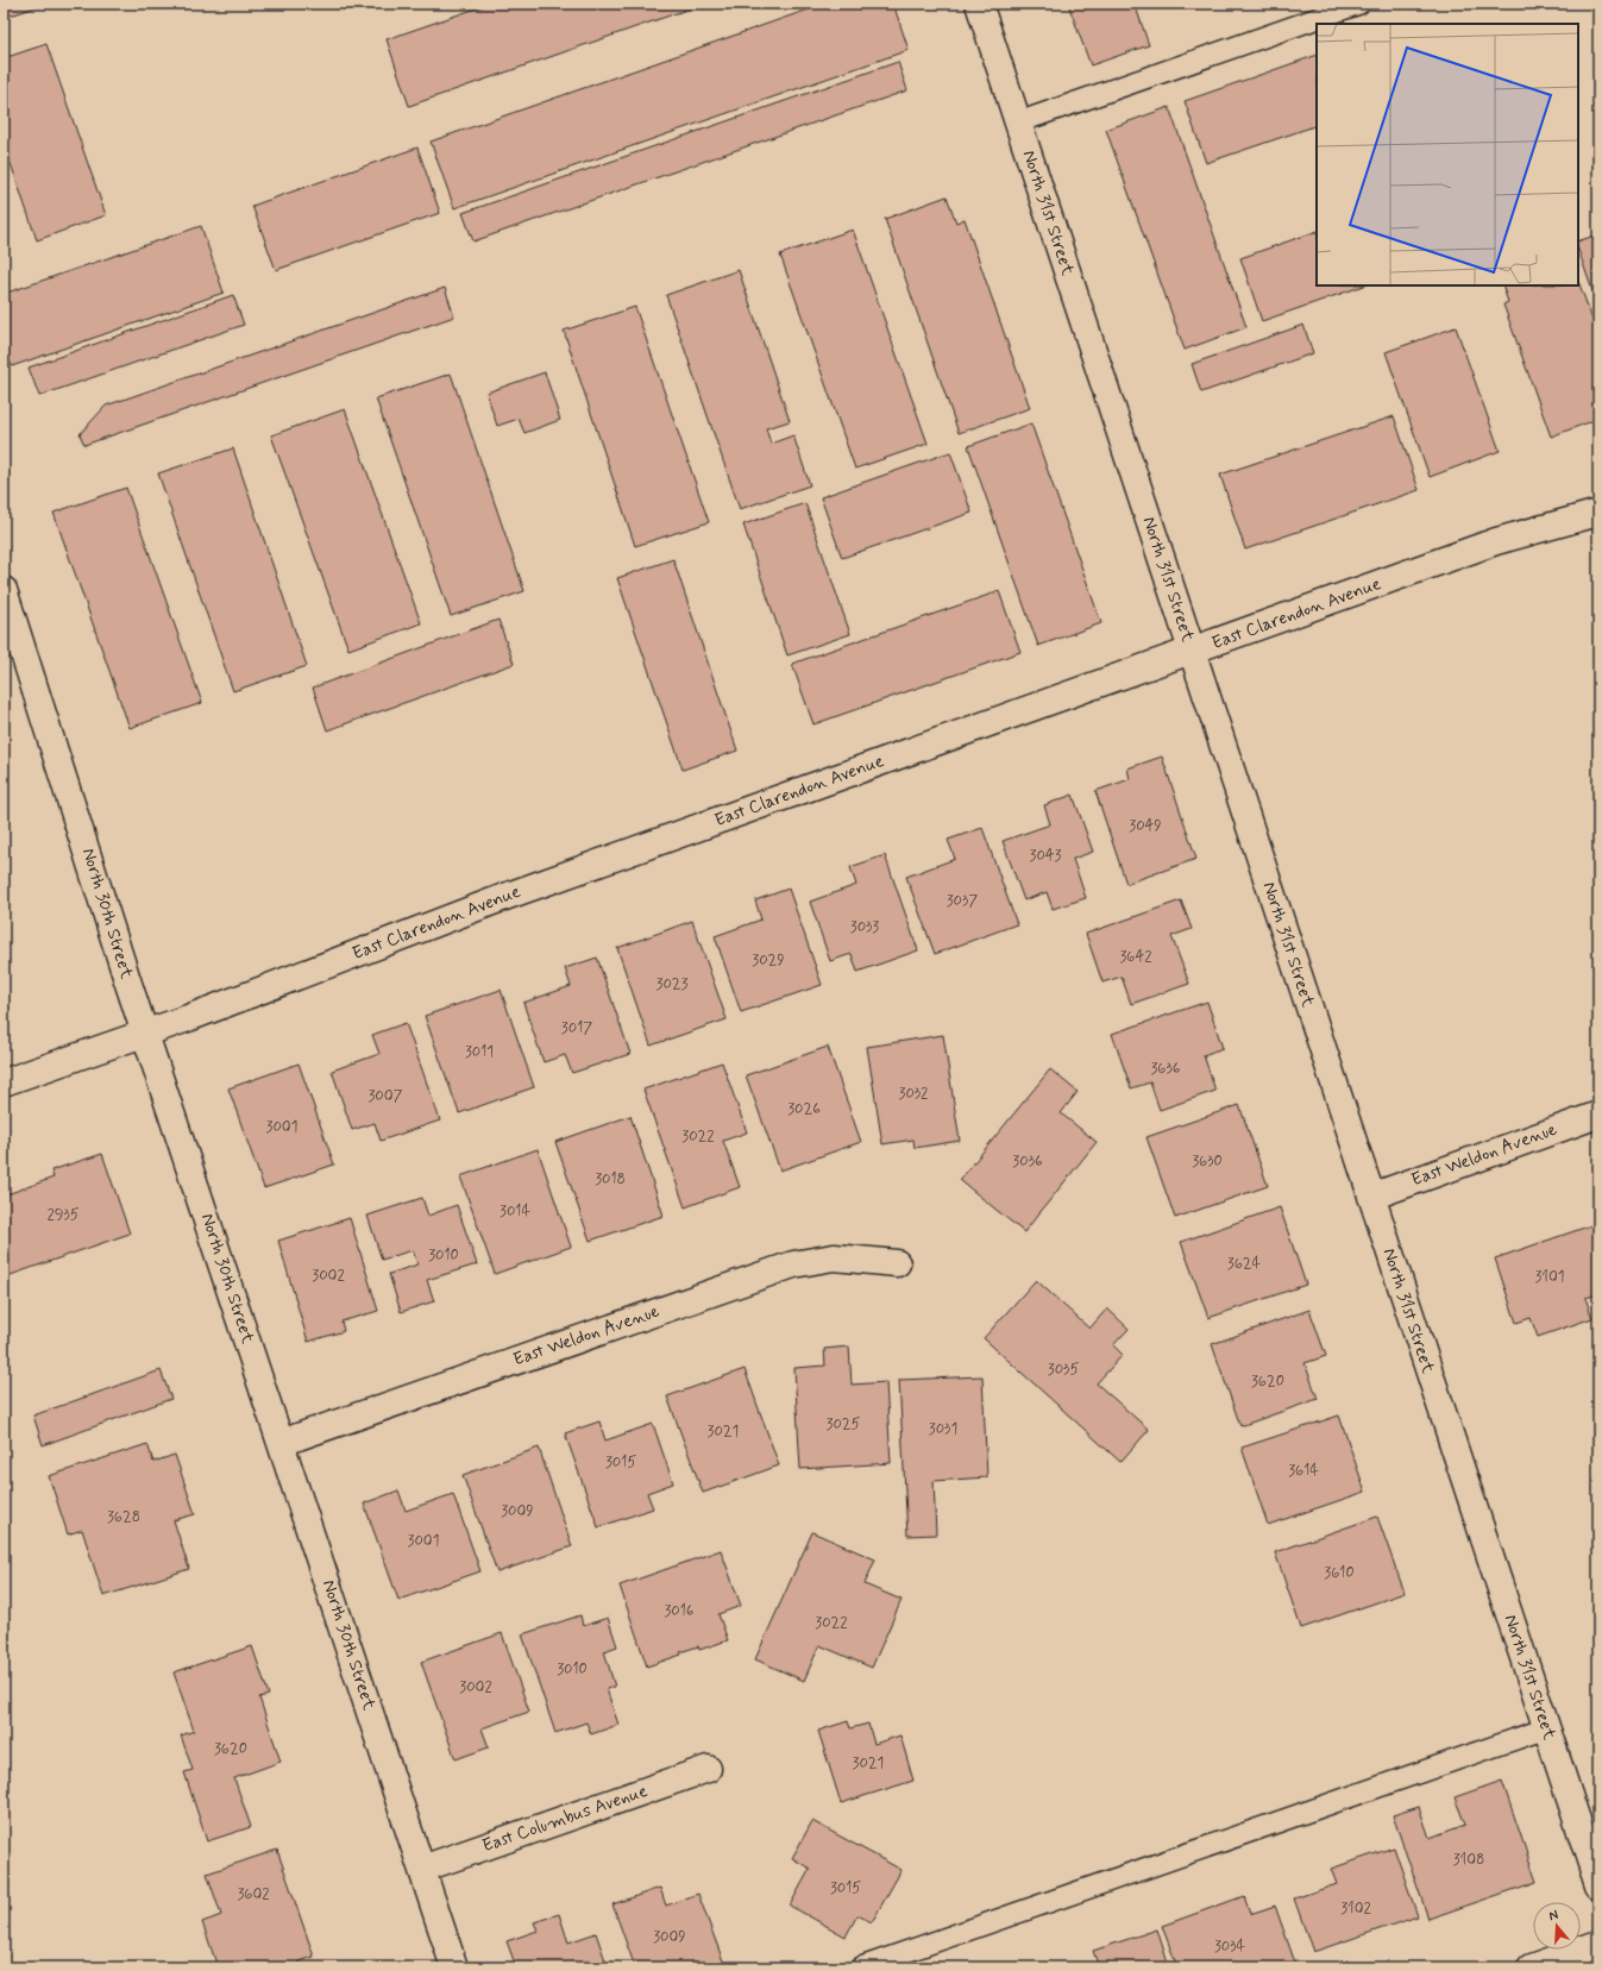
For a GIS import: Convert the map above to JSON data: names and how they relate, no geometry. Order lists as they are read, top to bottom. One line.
{"streets":{"street":["North 31st Street","East Clarendon Avenue","North 30th Street","East Weldon Avenue","East Columbus Avenue"]},"crossings":[["North 31st Street","East Clarendon Avenue"],["North 31st Street","East Weldon Avenue"],["East Clarendon Avenue","North 30th Street"],["North 30th Street","East Weldon Avenue"],["North 30th Street","East Columbus Avenue"]],"house_numbers":["3049","3043","3037","3033","3642","3029","3023","3017","3011","3636","3032","3007","3026","3001","3022","3036","3630","3018","3014","2935","3010","3624","3002","3101","3035","3620","3025","3031","3021","3015","3614","3009","3628","3001","3610","3016","3022","3010","3002","3620","3021","3108","3015","3602","3102","3009","3034"],"north":"top"}
